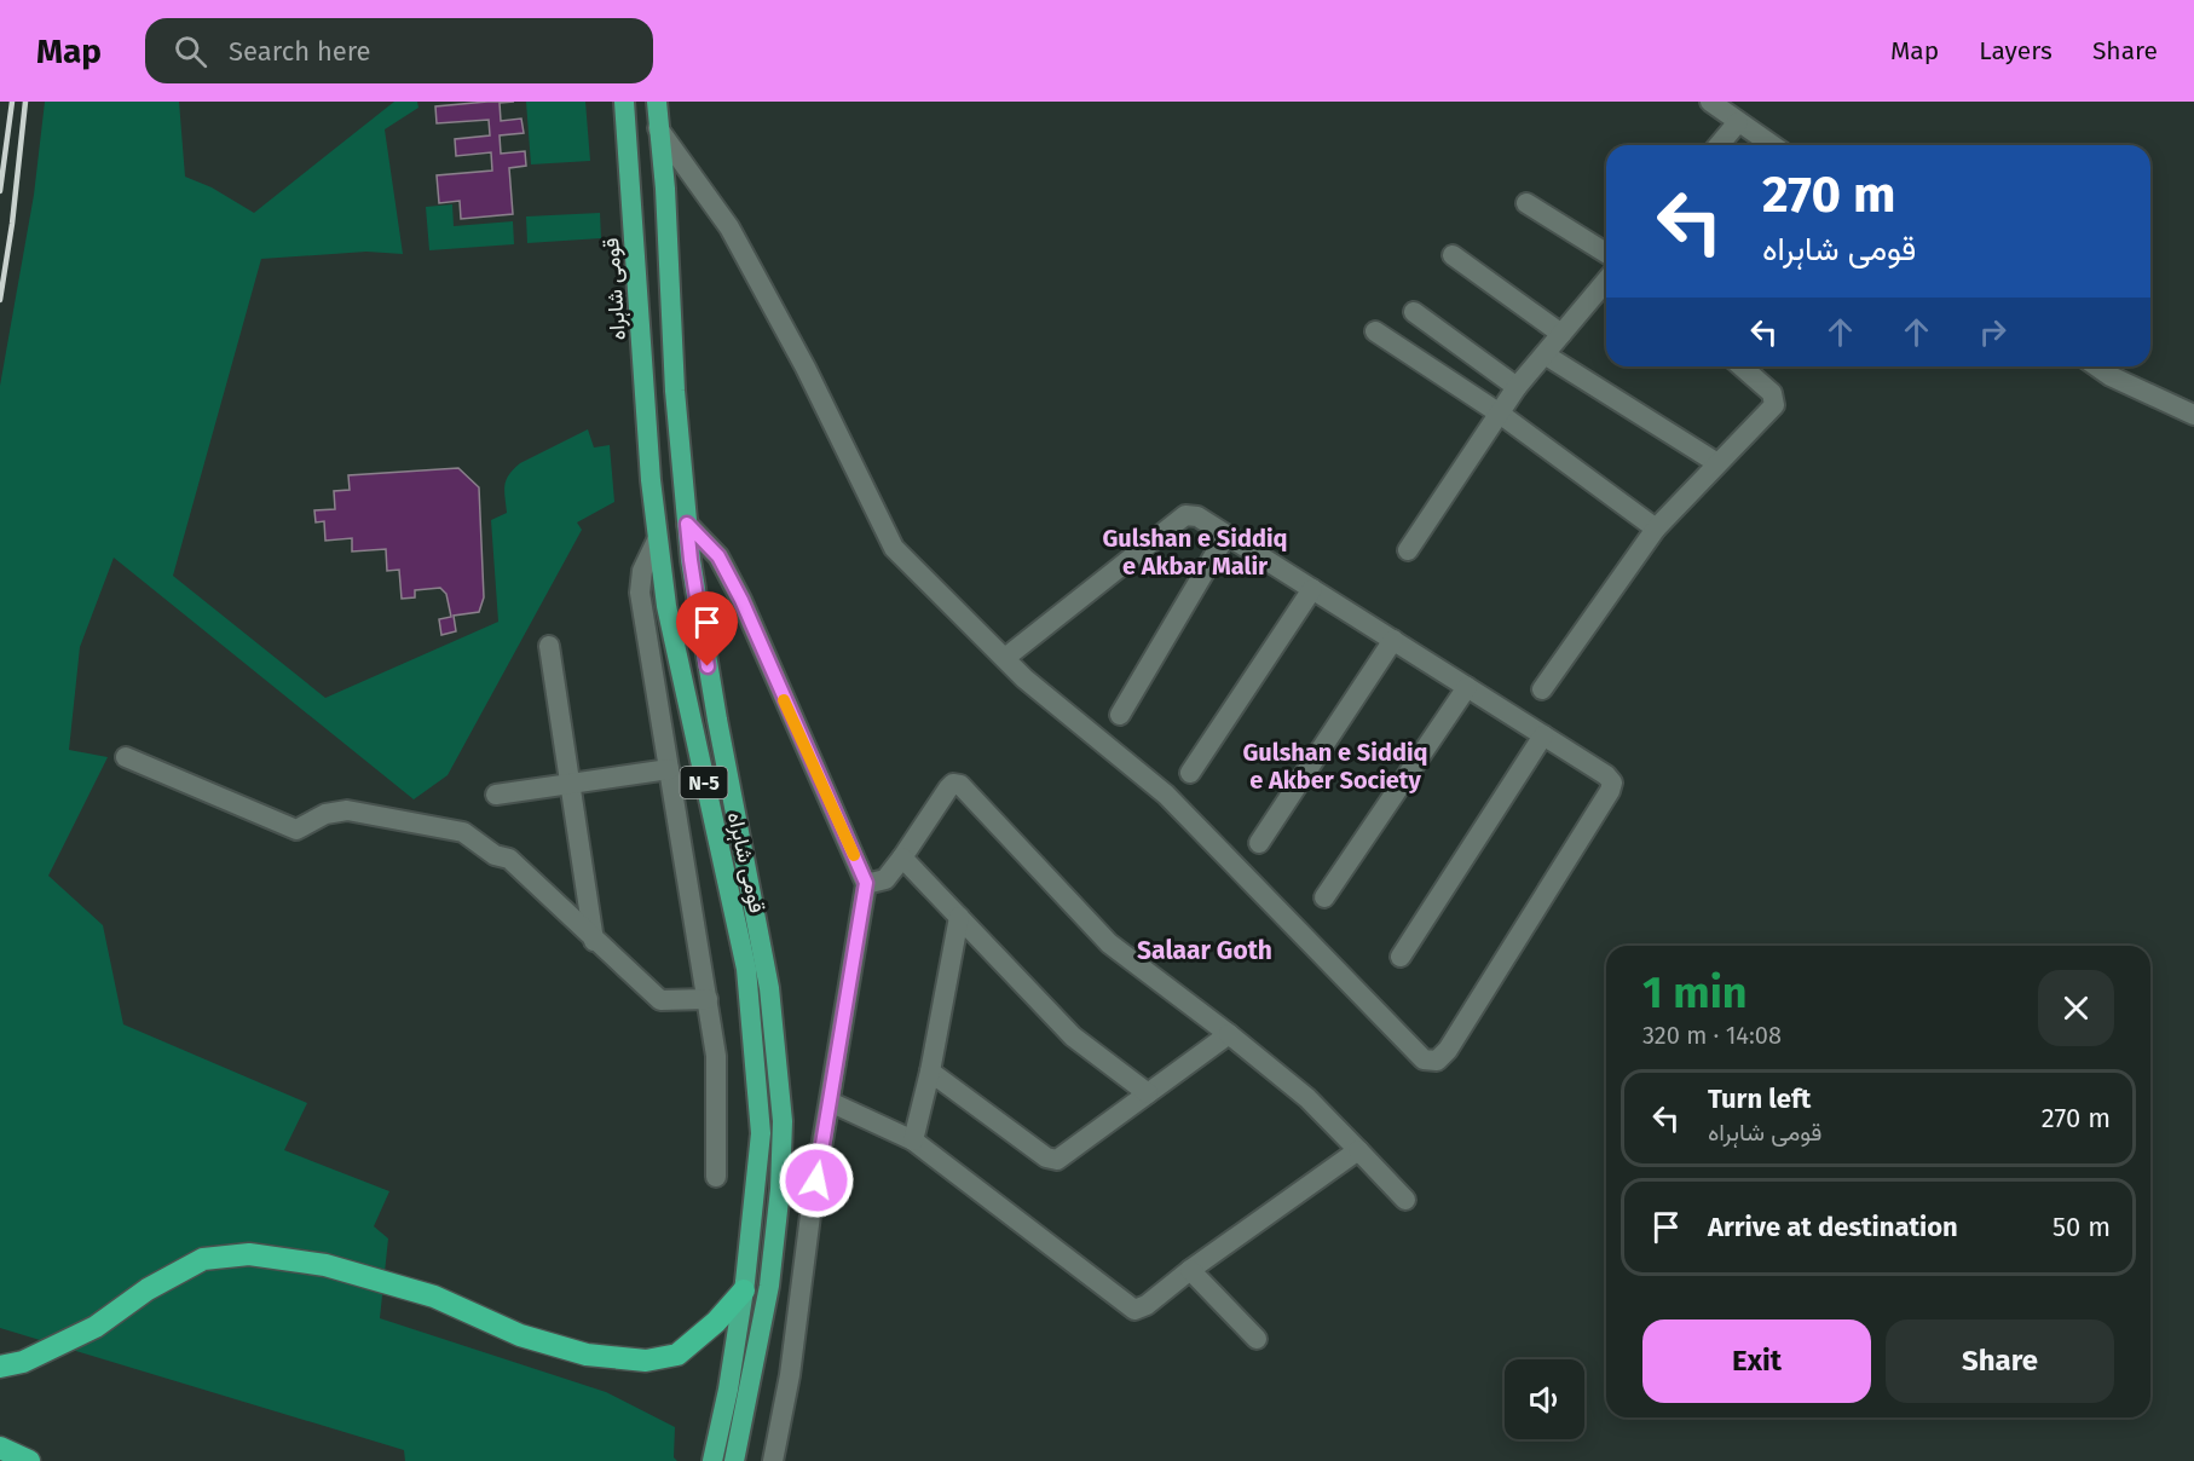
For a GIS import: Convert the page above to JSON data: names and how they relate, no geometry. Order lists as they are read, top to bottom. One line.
{"streets":{"highway":["قومی شاہراہ","N-5"]},"districts":["Gulshan e Siddiq e Akbar Malir","Gulshan e Siddiq e Akber Society","Salaar Goth"],"page":{"header":"Map","search":"Search here","nav":["Map","Layers","Share"],"turn":["270 m","قومی شاہراہ"],"heading":["1 min","320 m · 14:08"],"list":[{"name":"Turn left","note":"قومی شاہراہ","value":"270 m"},{"name":"Arrive at destination","value":"50 m"}],"buttons":["Exit","Share"]}}
